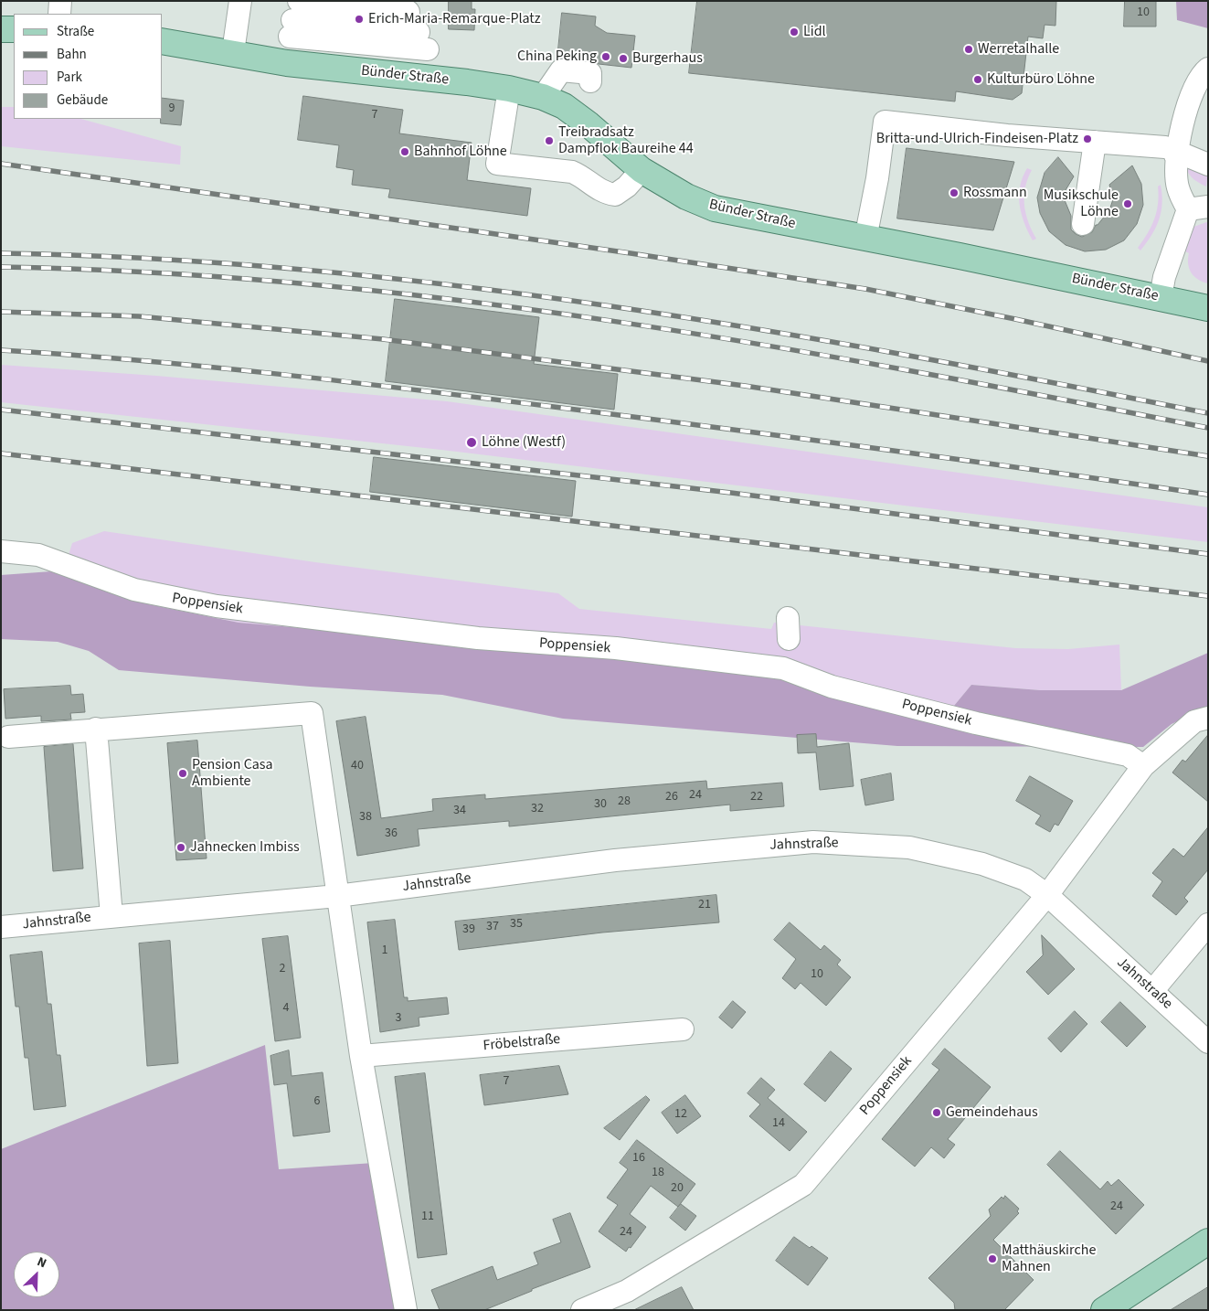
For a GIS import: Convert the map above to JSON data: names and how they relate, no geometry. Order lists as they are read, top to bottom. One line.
{"streets":{"main road":["Bünder Straße"],"street":["Poppensiek","Jahnstraße","Fröbelstraße"]},"crossings":[["Poppensiek","Jahnstraße"]],"places":["Erich-Maria-Remarque-Platz","Lidl","Werretalhalle","China Peking","Burgerhaus","Kulturbüro Löhne","Britta-und-Ulrich-Findeisen-Platz","Treibradsatz Dampflok Baureihe 44","Bahnhof Löhne","Rossmann","Musikschule Löhne","Löhne (Westf)","Pension Casa Ambiente","Jahnecken Imbiss","Gemeindehaus","Matthäuskirche Mahnen"],"house_numbers":["10","9","7","40","24","26","22","28","30","32","34","38","36","21","35","37","39","1","2","10","4","3","7","6","12","14","16","18","20","24","11","24"],"legend":["Straße","Bahn","Park","Gebäude"],"north":"top right"}
